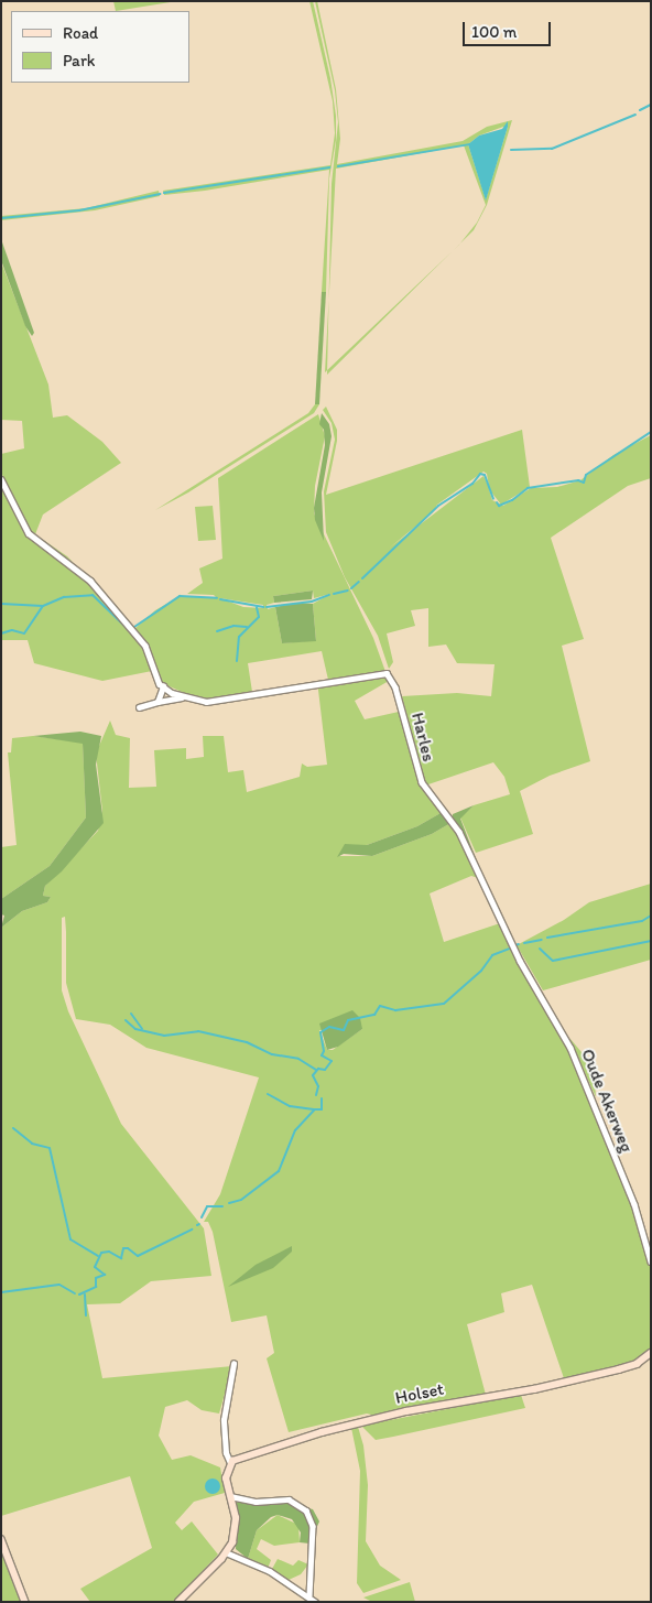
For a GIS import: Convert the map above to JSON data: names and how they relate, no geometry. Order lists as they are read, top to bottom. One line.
{"streets":{"street":["Harles","Oude Akerweg","Holset"]},"crossings":[["Harles","Oude Akerweg"]],"legend":["Road","Park"],"scale_bar":"100 m"}
